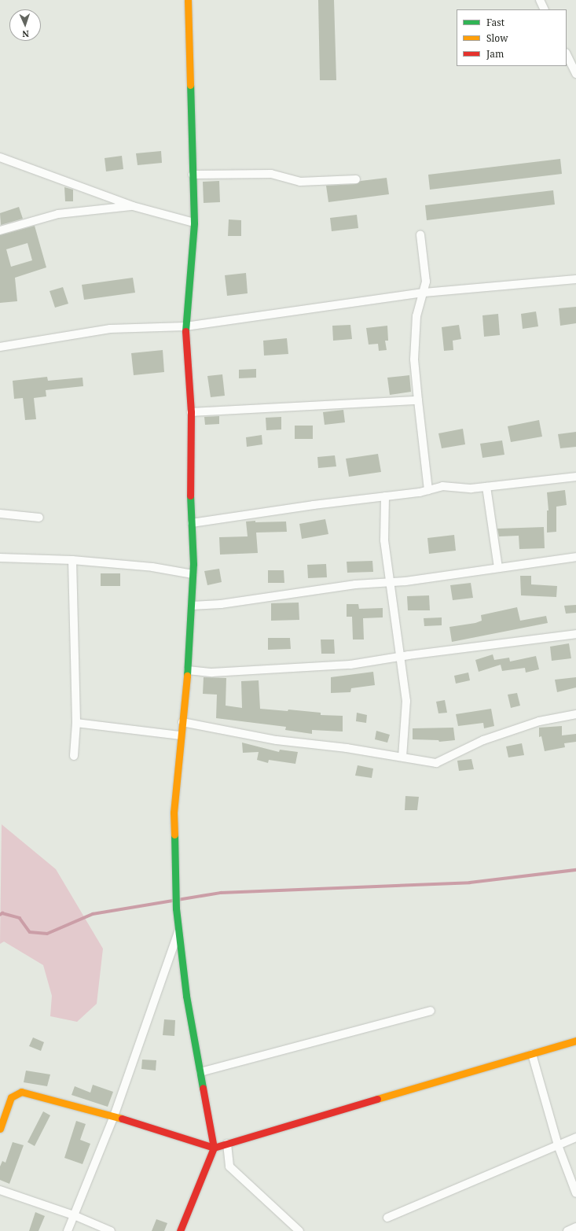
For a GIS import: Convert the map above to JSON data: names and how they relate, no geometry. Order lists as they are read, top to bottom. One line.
{"legend":["Fast","Slow","Jam"],"north":"bottom"}
